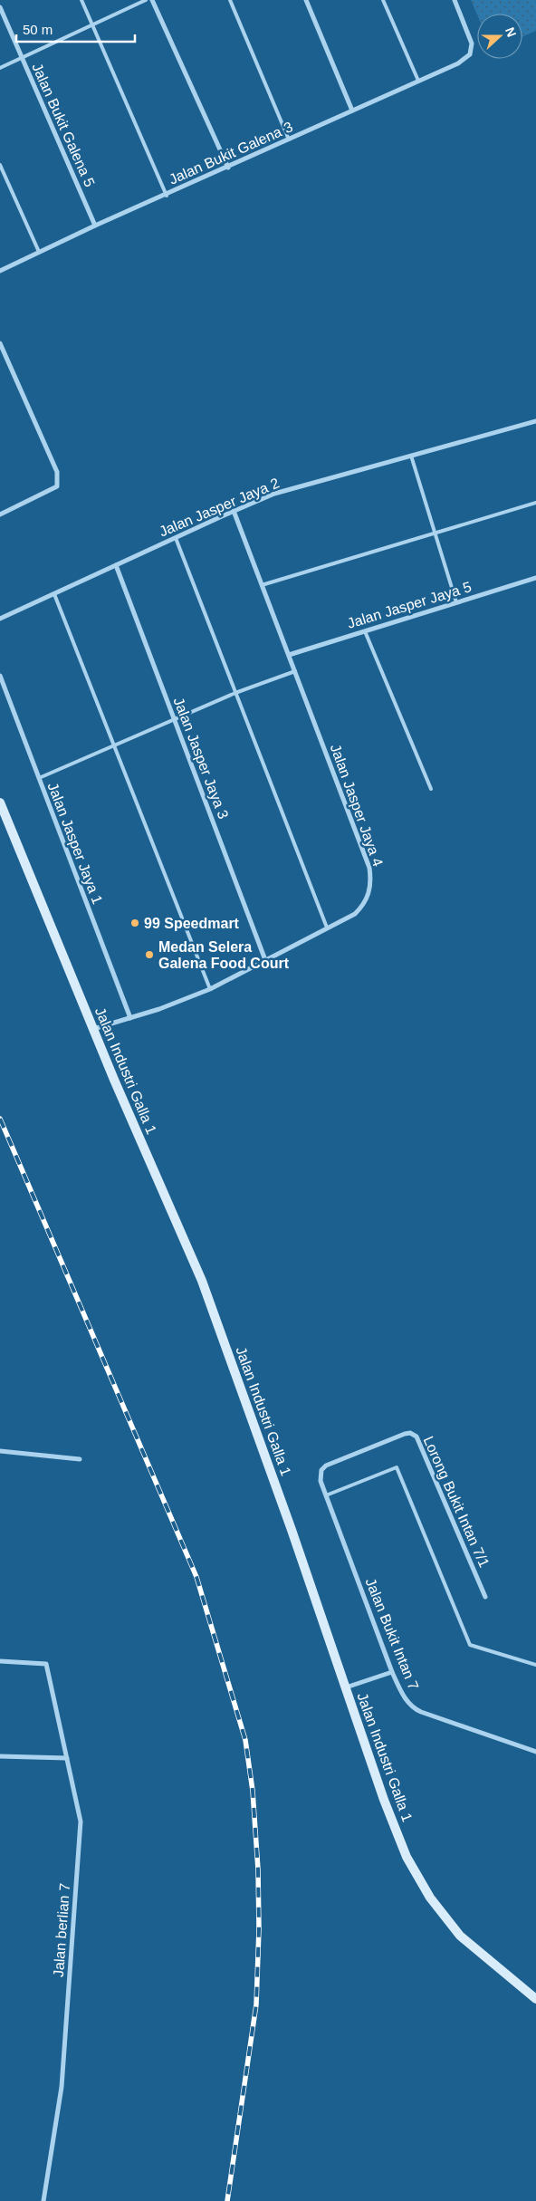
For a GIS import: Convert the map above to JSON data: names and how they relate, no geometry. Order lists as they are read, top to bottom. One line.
{"streets":{"main road":["Jalan Industri Galla 1"],"street":["Jalan Bukit Galena 5","Jalan Bukit Galena 3","Jalan Jasper Jaya 2","Jalan Jasper Jaya 5","Jalan Jasper Jaya 3","Jalan Jasper Jaya 4","Jalan Jasper Jaya 1","Lorong Bukit Intan 7/1","Jalan Bukit Intan 7","Jalan berlian 7"]},"crossings":[["Jalan Bukit Galena 5","Jalan Bukit Galena 3"],["Jalan Jasper Jaya 2","Jalan Jasper Jaya 3"],["Jalan Jasper Jaya 2","Jalan Jasper Jaya 4"],["Jalan Jasper Jaya 5","Jalan Jasper Jaya 4"],["Jalan Jasper Jaya 3","Jalan Jasper Jaya 4"],["Jalan Jasper Jaya 4","Jalan Jasper Jaya 1"],["Jalan Jasper Jaya 4","Jalan Industri Galla 1"],["Lorong Bukit Intan 7/1","Jalan Bukit Intan 7"]],"places":["99 Speedmart","Medan Selera Galena Food Court"],"scale_bar":"50 m","north":"right"}
